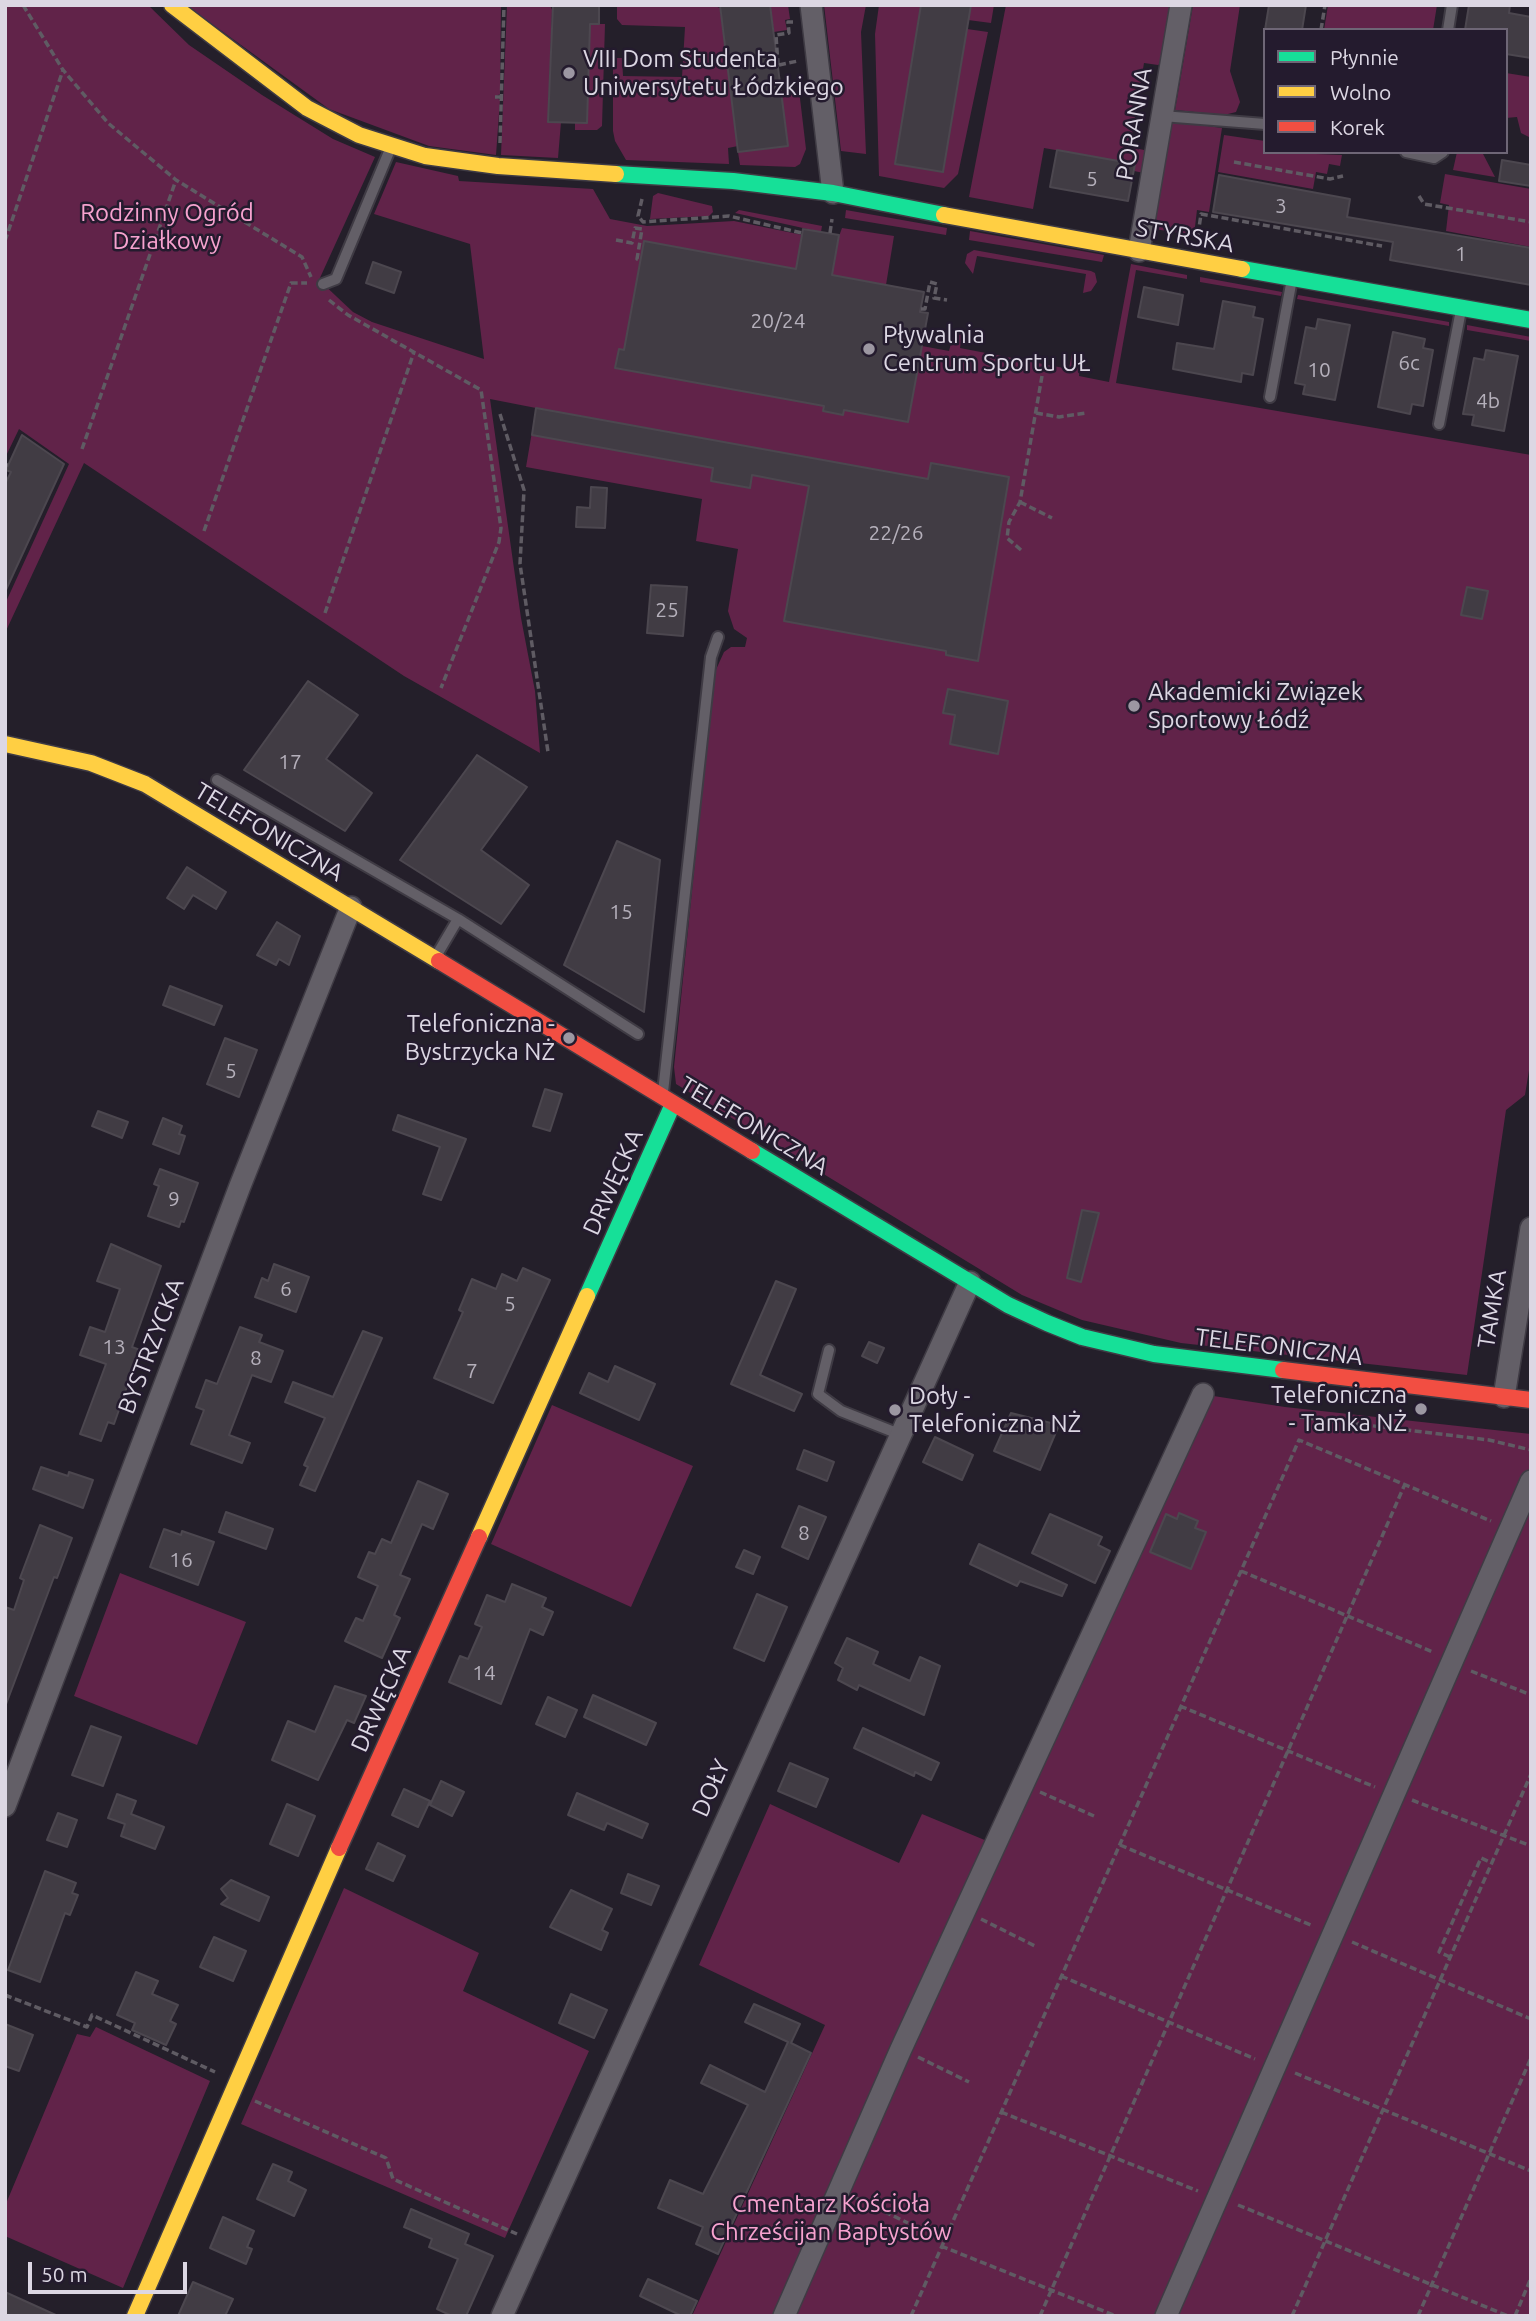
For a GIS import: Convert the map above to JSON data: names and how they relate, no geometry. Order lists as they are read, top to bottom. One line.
{"streets":{"street":["PORANNA","STYRSKA","TELEFONICZNA","DRWĘCKA","TAMKA","BYSTRZYCKA","DOŁY"]},"crossings":[["PORANNA","STYRSKA"],["TELEFONICZNA","DRWĘCKA"],["TELEFONICZNA","TAMKA"],["TELEFONICZNA","BYSTRZYCKA"],["TELEFONICZNA","DOŁY"]],"parks":["Rodzinny Ogród Działkowy","Cmentarz Kościoła Chrześcijan Baptystów"],"places":["VIII Dom Studenta Uniwersytetu Łódzkiego","Pływalnia Centrum Sportu UŁ","Akademicki Związek Sportowy Łódź","Telefoniczna - Bystrzycka NŻ","Telefoniczna - Tamka NŻ","Doły - Telefoniczna NŻ"],"house_numbers":["5","3","1","20/24","6c","10","4b","22/26","25","17","15","5","9","6","5","13","8","7","8","16","14"],"legend":["Płynnie","Wolno","Korek"],"scale_bar":"50 m"}
